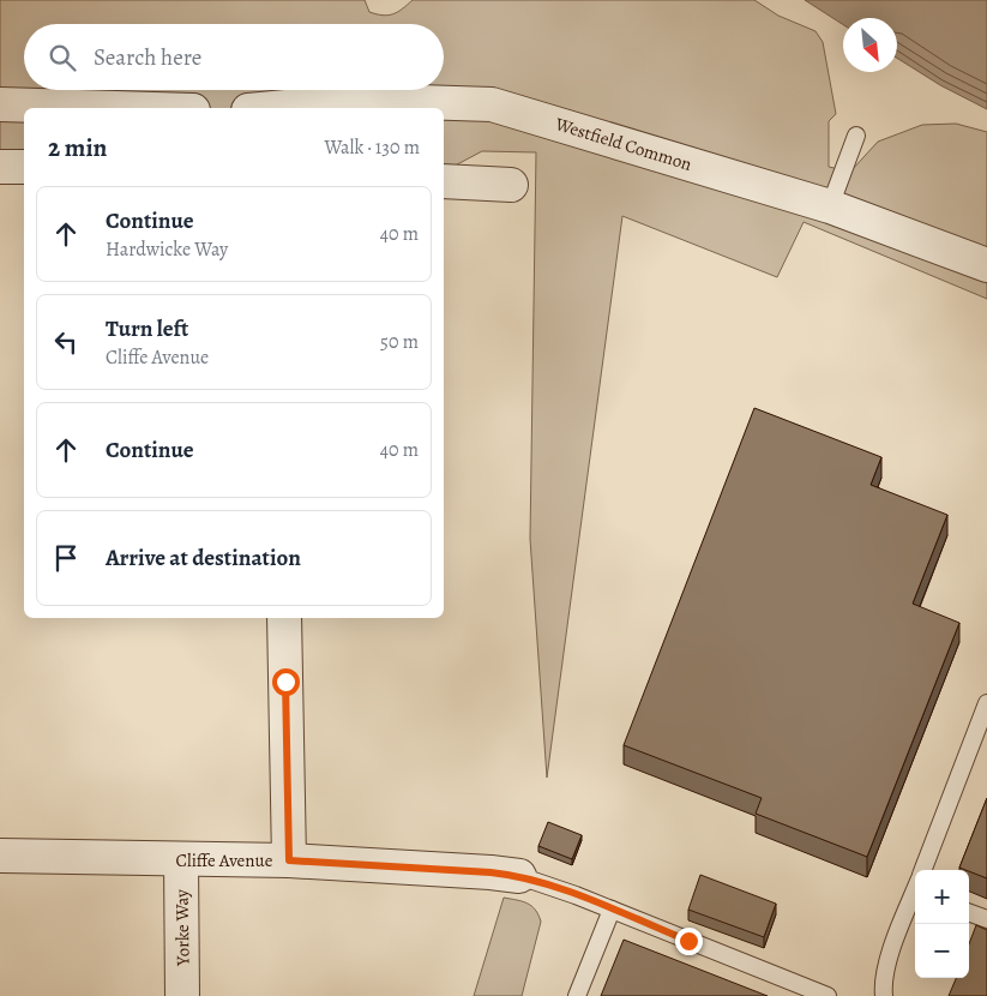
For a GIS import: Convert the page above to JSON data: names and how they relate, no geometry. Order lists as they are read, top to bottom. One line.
{"streets":{"street":["Westfield Common","Cliffe Avenue","Yorke Way"]},"crossings":[["Cliffe Avenue","Yorke Way"]],"north":"bottom right","page":{"search":"Search here","heading":["2 min","Walk · 130 m"],"list":[["Continue","Hardwicke Way","40 m"],["Turn left","Cliffe Avenue","50 m"],["Continue","40 m"],"Arrive at destination"],"map_buttons":["+","−"]}}
